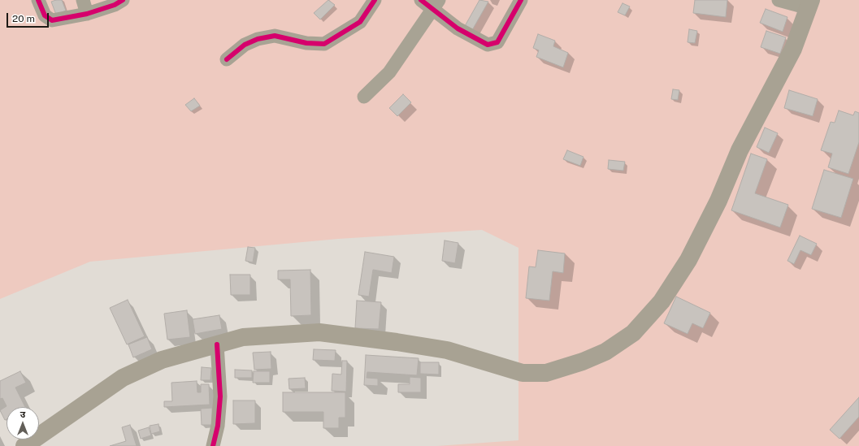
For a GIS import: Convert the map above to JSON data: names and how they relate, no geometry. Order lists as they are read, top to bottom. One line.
{"scale_bar":"20 m","north":"top"}
